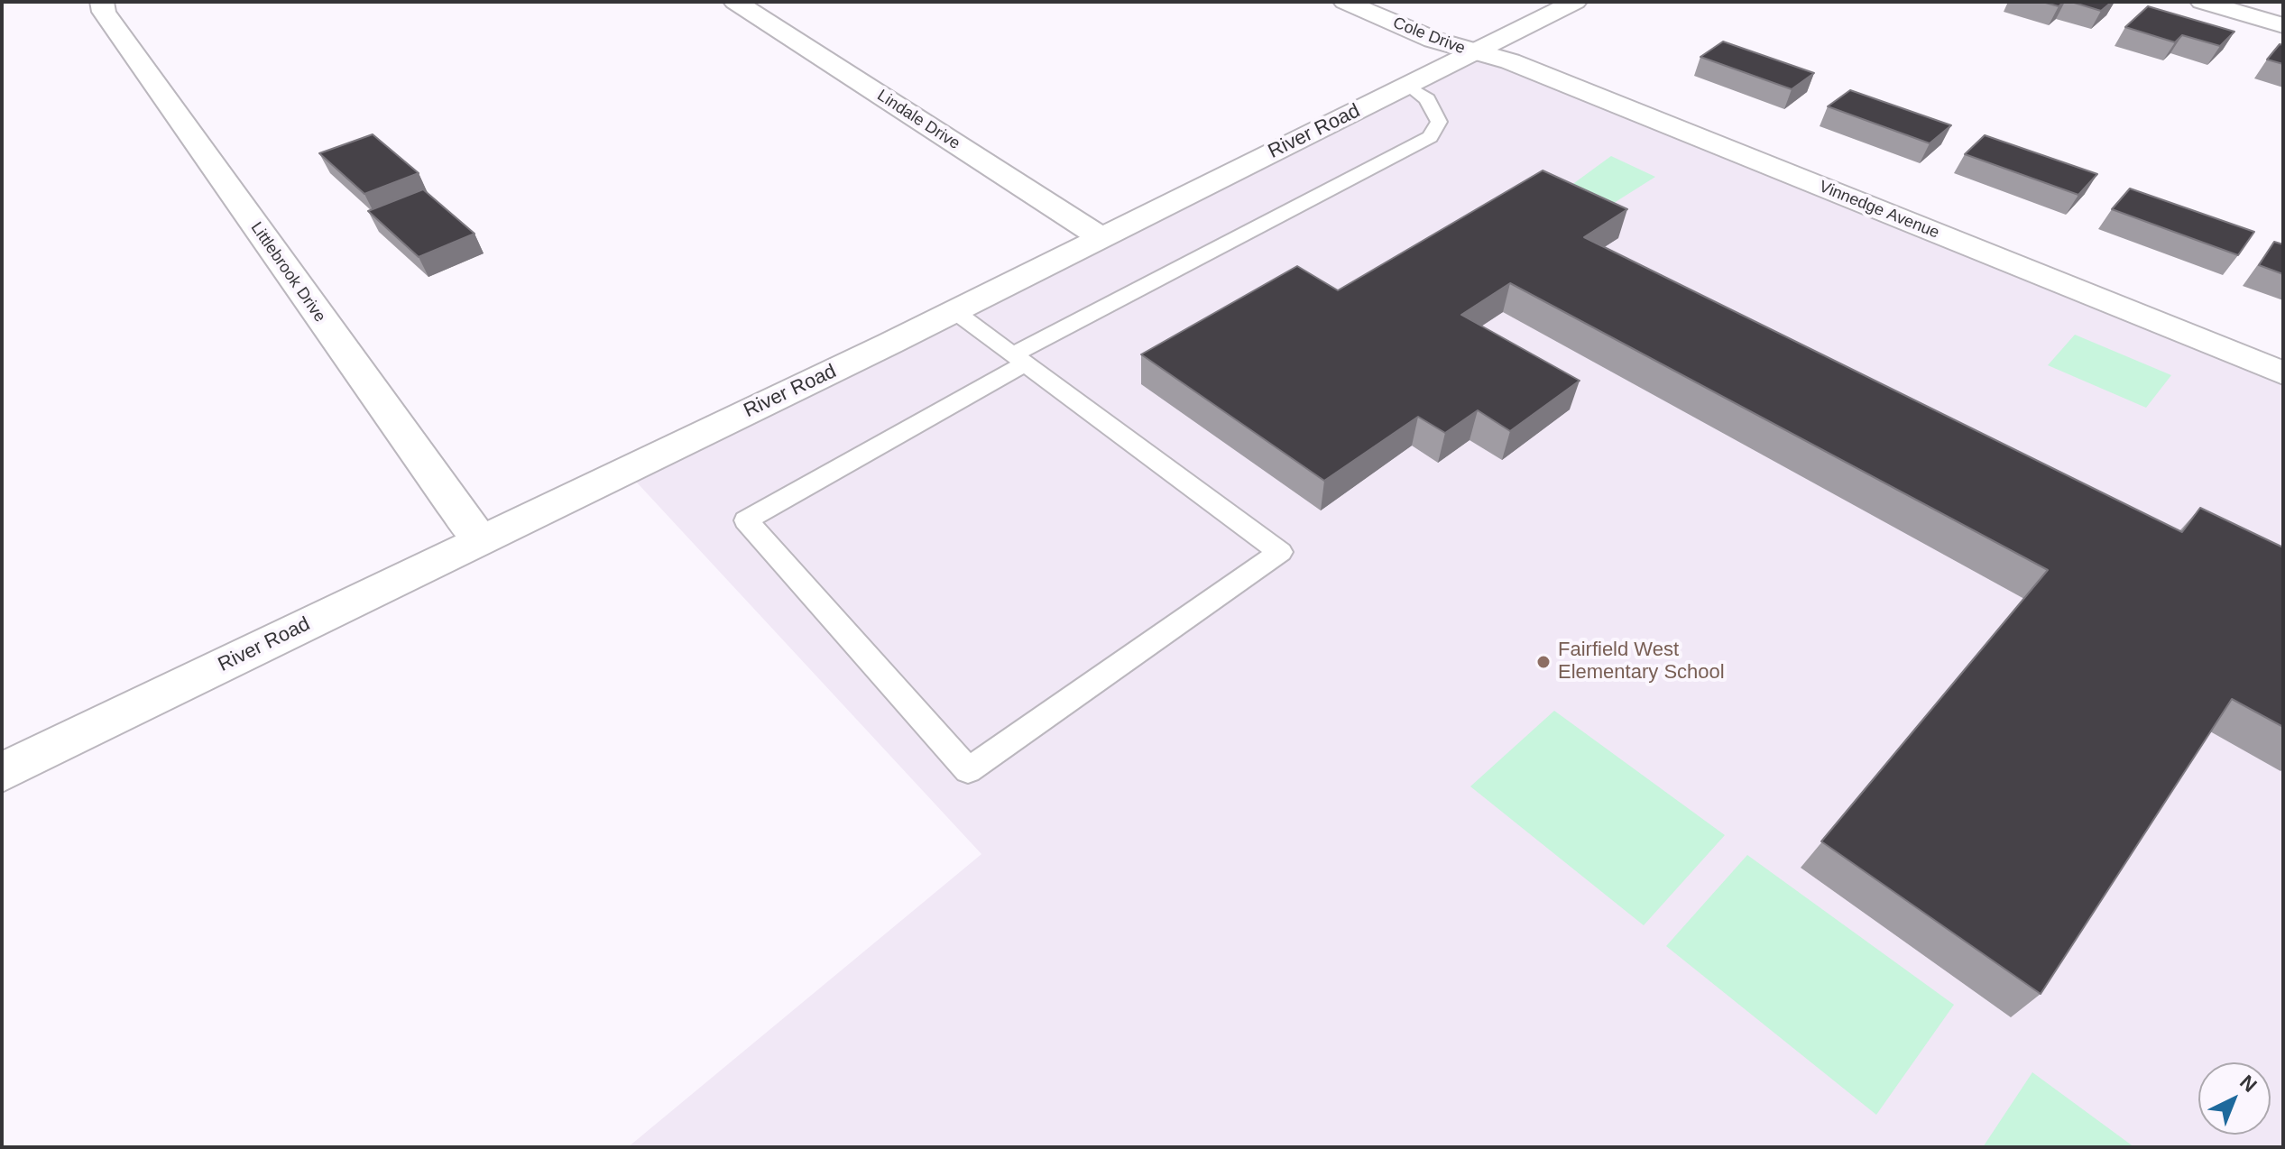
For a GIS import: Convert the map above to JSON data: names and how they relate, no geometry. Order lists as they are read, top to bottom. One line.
{"streets":{"street":["Cole Drive","Lindale Drive","River Road","Vinnedge Avenue","Littlebrook Drive"]},"crossings":[["Cole Drive","River Road"],["Cole Drive","Vinnedge Avenue"],["Lindale Drive","River Road"],["River Road","Vinnedge Avenue"],["River Road","Littlebrook Drive"]],"places":["Fairfield West Elementary School"],"north":"top right"}
